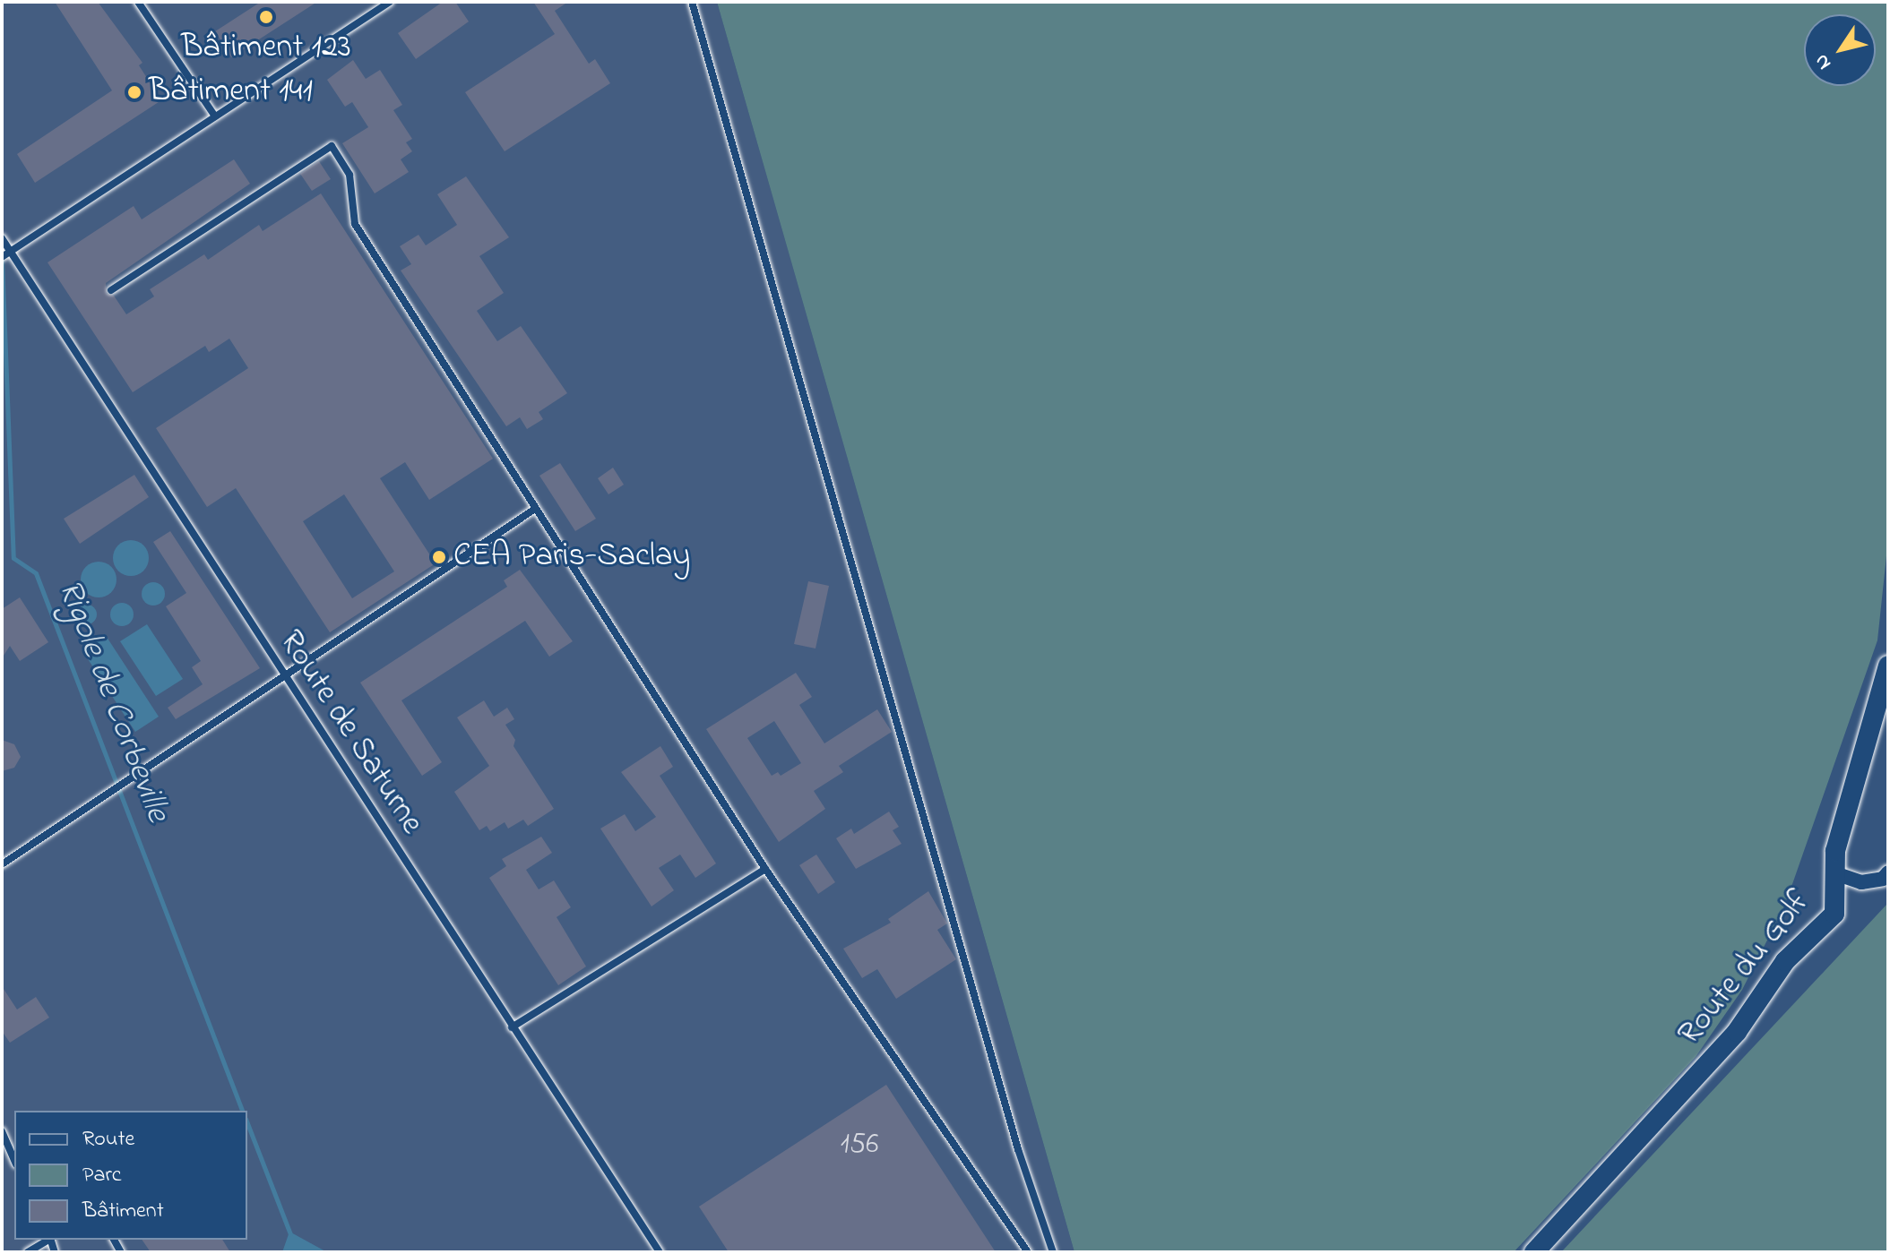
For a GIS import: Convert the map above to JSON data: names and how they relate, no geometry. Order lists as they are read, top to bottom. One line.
{"streets":{"street":["Route du Golf"],"lane":["Route de Saturne"]},"water":["Rigole de Corbeville"],"places":["Bâtiment 123","Bâtiment 141","CEA Paris-Saclay"],"house_numbers":["156"],"legend":["Route","Parc","Bâtiment"],"north":"bottom left"}
